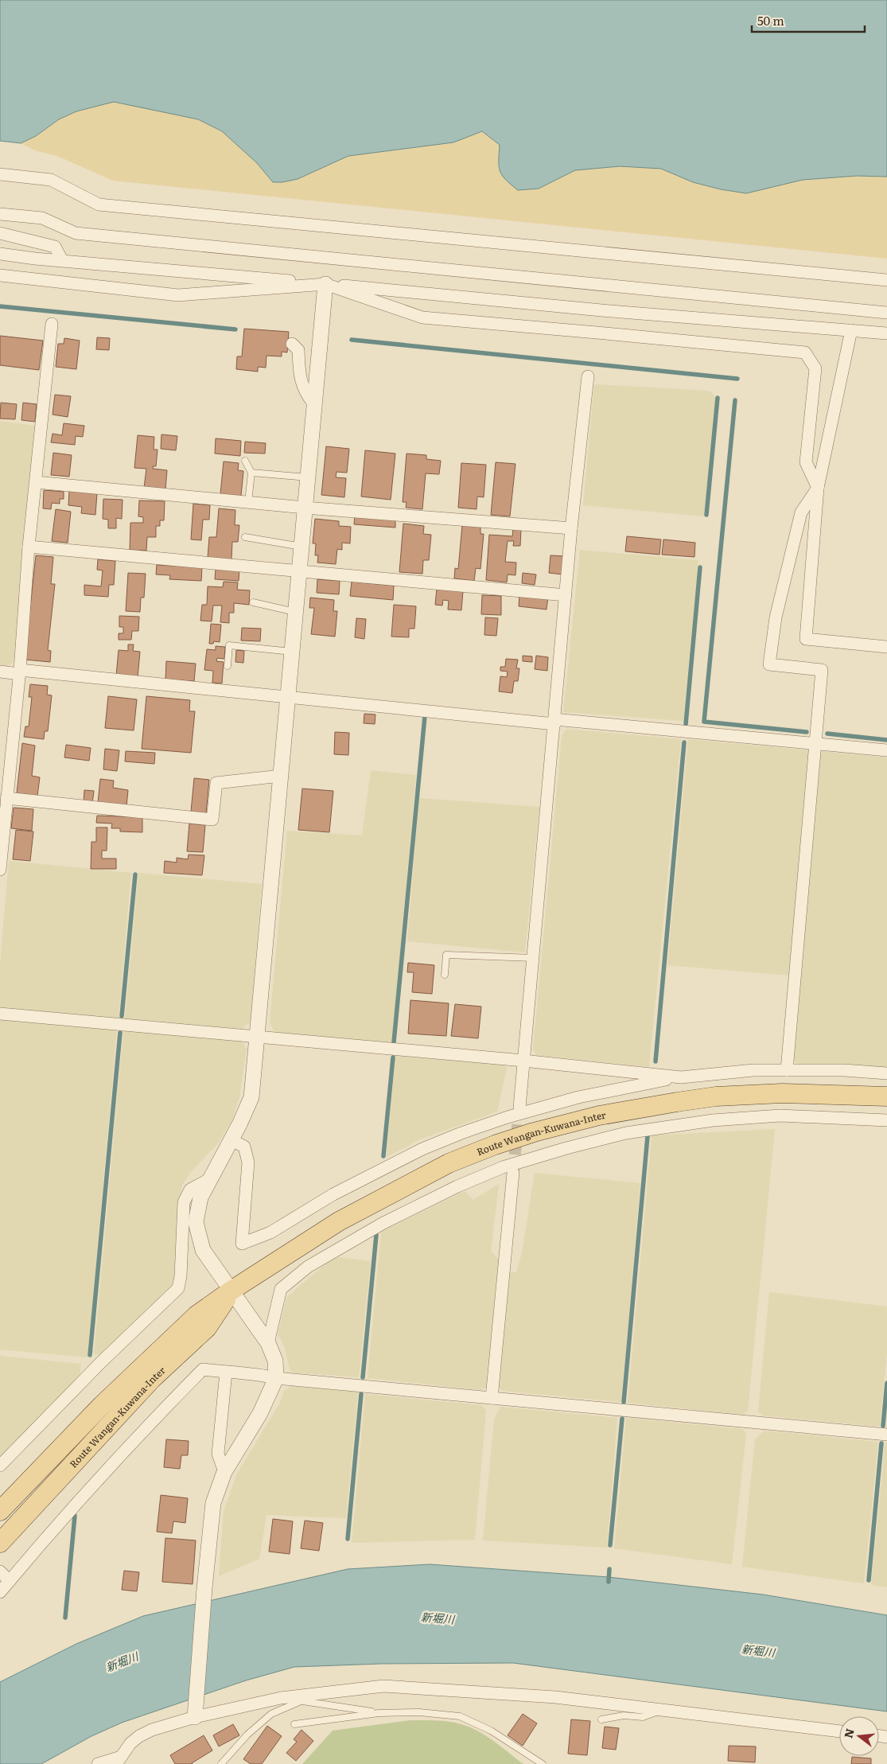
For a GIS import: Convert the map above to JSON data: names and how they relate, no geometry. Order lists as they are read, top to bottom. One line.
{"streets":{"main road":["Route Wangan-Kuwana-Inter"]},"water":["新堀川"],"scale_bar":"50 m","north":"left"}
